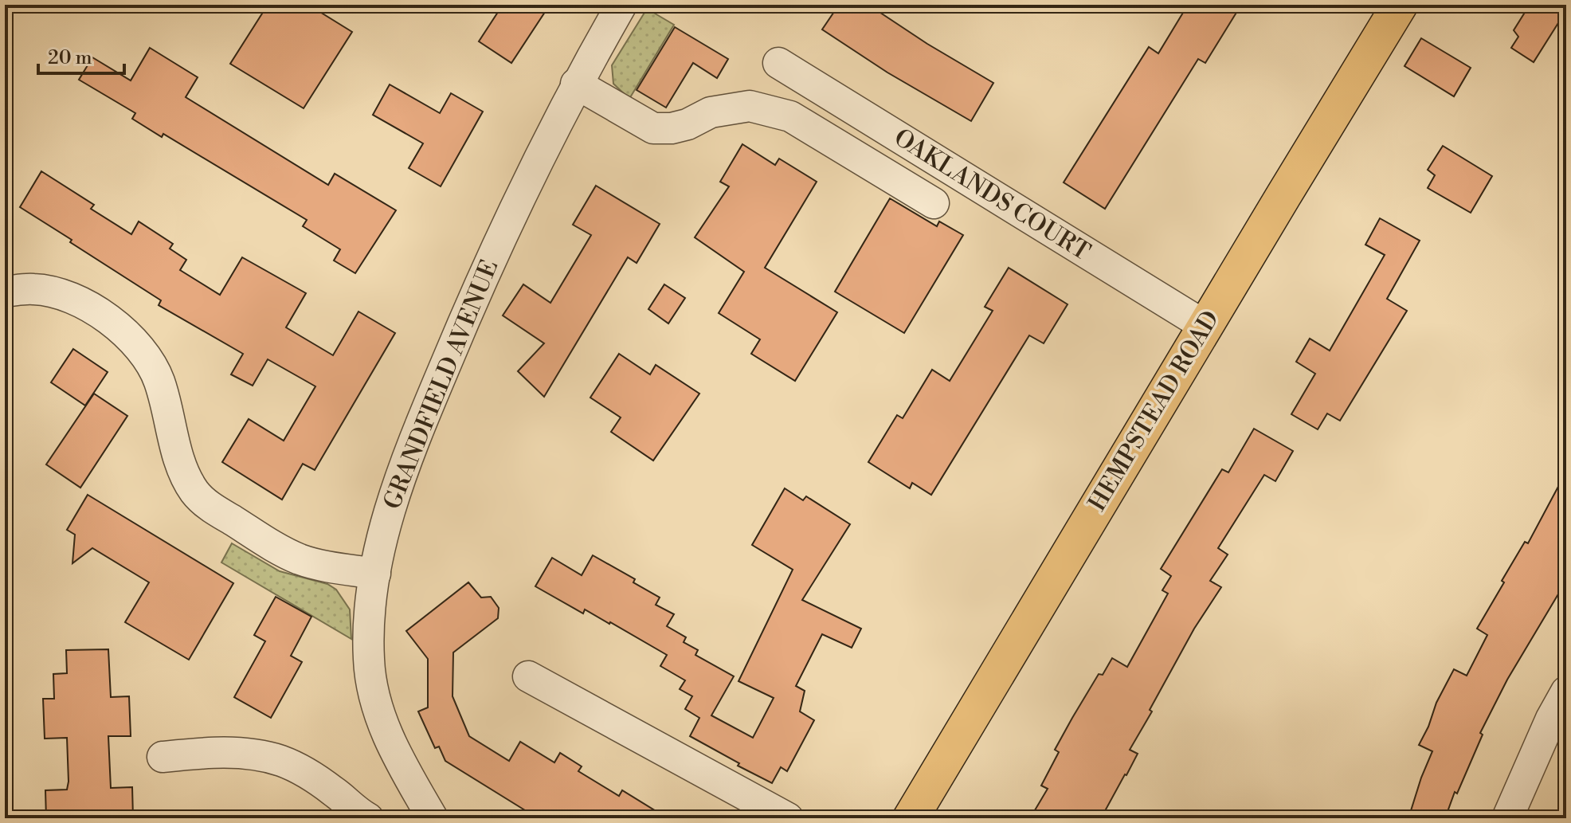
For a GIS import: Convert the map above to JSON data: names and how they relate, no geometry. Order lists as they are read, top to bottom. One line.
{"streets":{"main road":["HEMPSTEAD ROAD"],"street":["OAKLANDS COURT","GRANDFIELD AVENUE"]},"crossings":[["OAKLANDS COURT","HEMPSTEAD ROAD"]],"scale_bar":"20 m"}
